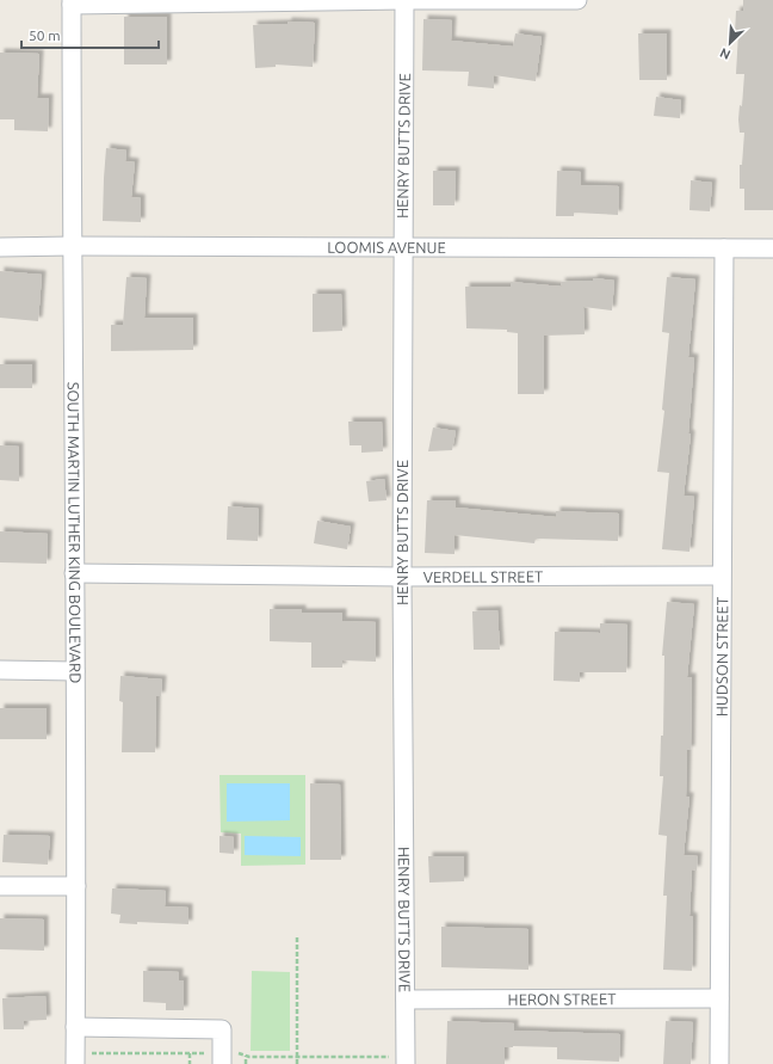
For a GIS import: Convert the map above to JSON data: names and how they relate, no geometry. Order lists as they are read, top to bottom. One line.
{"streets":{"street":["HENRY BUTTS DRIVE","LOOMIS AVENUE","SOUTH MARTIN LUTHER KING BOULEVARD","VERDELL STREET","HUDSON STREET","HERON STREET"]},"crossings":[["HENRY BUTTS DRIVE","LOOMIS AVENUE"],["HENRY BUTTS DRIVE","VERDELL STREET"],["HENRY BUTTS DRIVE","HERON STREET"],["LOOMIS AVENUE","SOUTH MARTIN LUTHER KING BOULEVARD"],["LOOMIS AVENUE","HUDSON STREET"],["SOUTH MARTIN LUTHER KING BOULEVARD","VERDELL STREET"],["VERDELL STREET","HUDSON STREET"],["HUDSON STREET","HERON STREET"]],"scale_bar":"50 m","north":"bottom left"}
